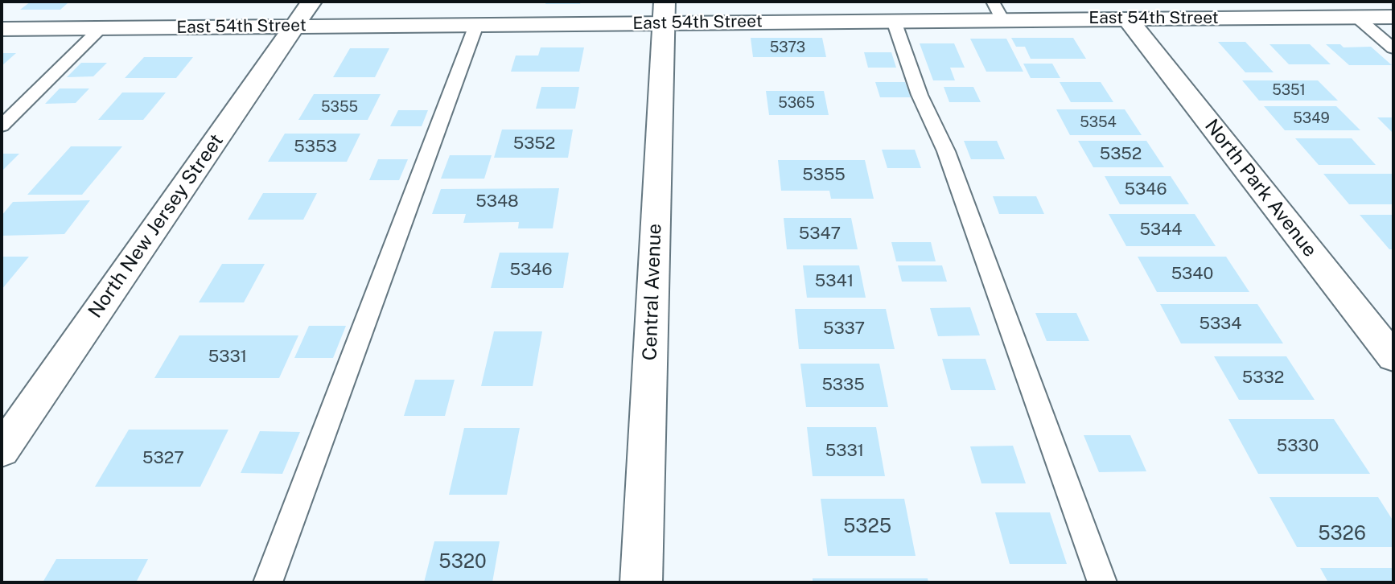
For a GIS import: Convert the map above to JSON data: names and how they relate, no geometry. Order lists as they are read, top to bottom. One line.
{"streets":{"street":["East 54th Street","North Park Avenue","North New Jersey Street","Central Avenue"]},"crossings":[["East 54th Street","North Park Avenue"],["East 54th Street","North New Jersey Street"],["East 54th Street","Central Avenue"]],"house_numbers":["5373","5351","5365","5355","5349","5354","5352","5353","5352","5355","5346","5348","5344","5347","5346","5340","5341","5334","5337","5331","5332","5335","5330","5331","5327","5325","5326","5320"]}
